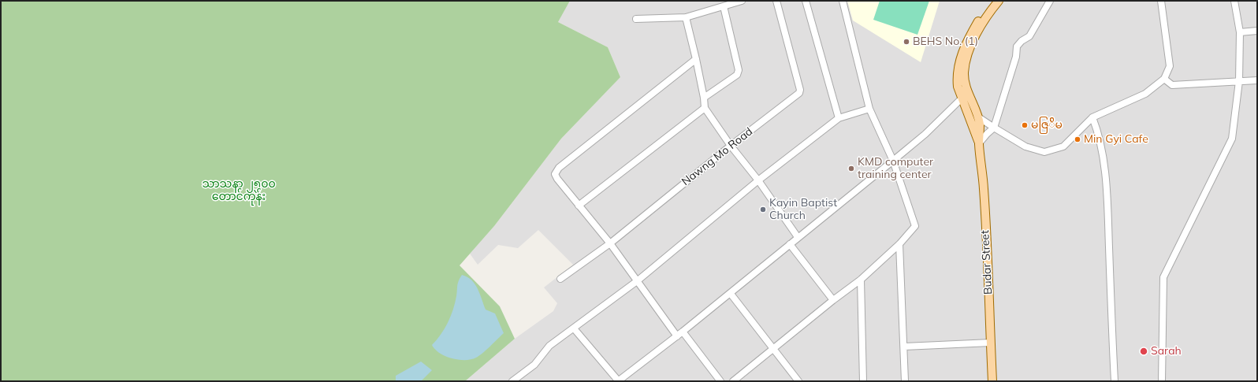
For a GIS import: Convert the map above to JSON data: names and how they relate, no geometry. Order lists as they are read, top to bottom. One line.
{"streets":{"main road":["Budar Street"],"street":["Nawng Mo Road"]},"parks":["သာသနာ ၂၅၀၀ တောင်ကုန်း"],"places":["BEHS No. (1)","မဇြ်ိမ","Min Gyi Cafe","KMD computer training center","Kayin Baptist Church","Sarah"]}
